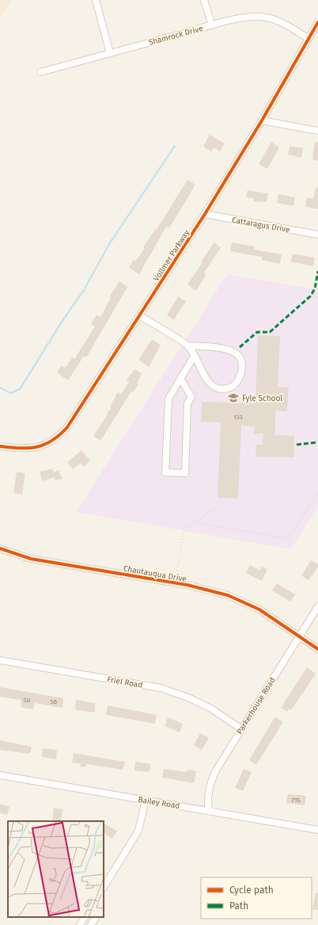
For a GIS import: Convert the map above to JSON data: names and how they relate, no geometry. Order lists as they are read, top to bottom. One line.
{"streets":{"street":["Shamrock Drive","Cattaragus Drive","Vollmer Parkway","Chautauqua Drive","Friel Road","Parkerhouse Road","Bailey Road"]},"crossings":[["Shamrock Drive","Vollmer Parkway"],["Cattaragus Drive","Vollmer Parkway"],["Chautauqua Drive","Parkerhouse Road"],["Friel Road","Parkerhouse Road"],["Parkerhouse Road","Bailey Road"]],"places":{"school or university":["Fyle School"]},"house_numbers":["133","50","56","715"],"legend":["Cycle path","Path"]}
